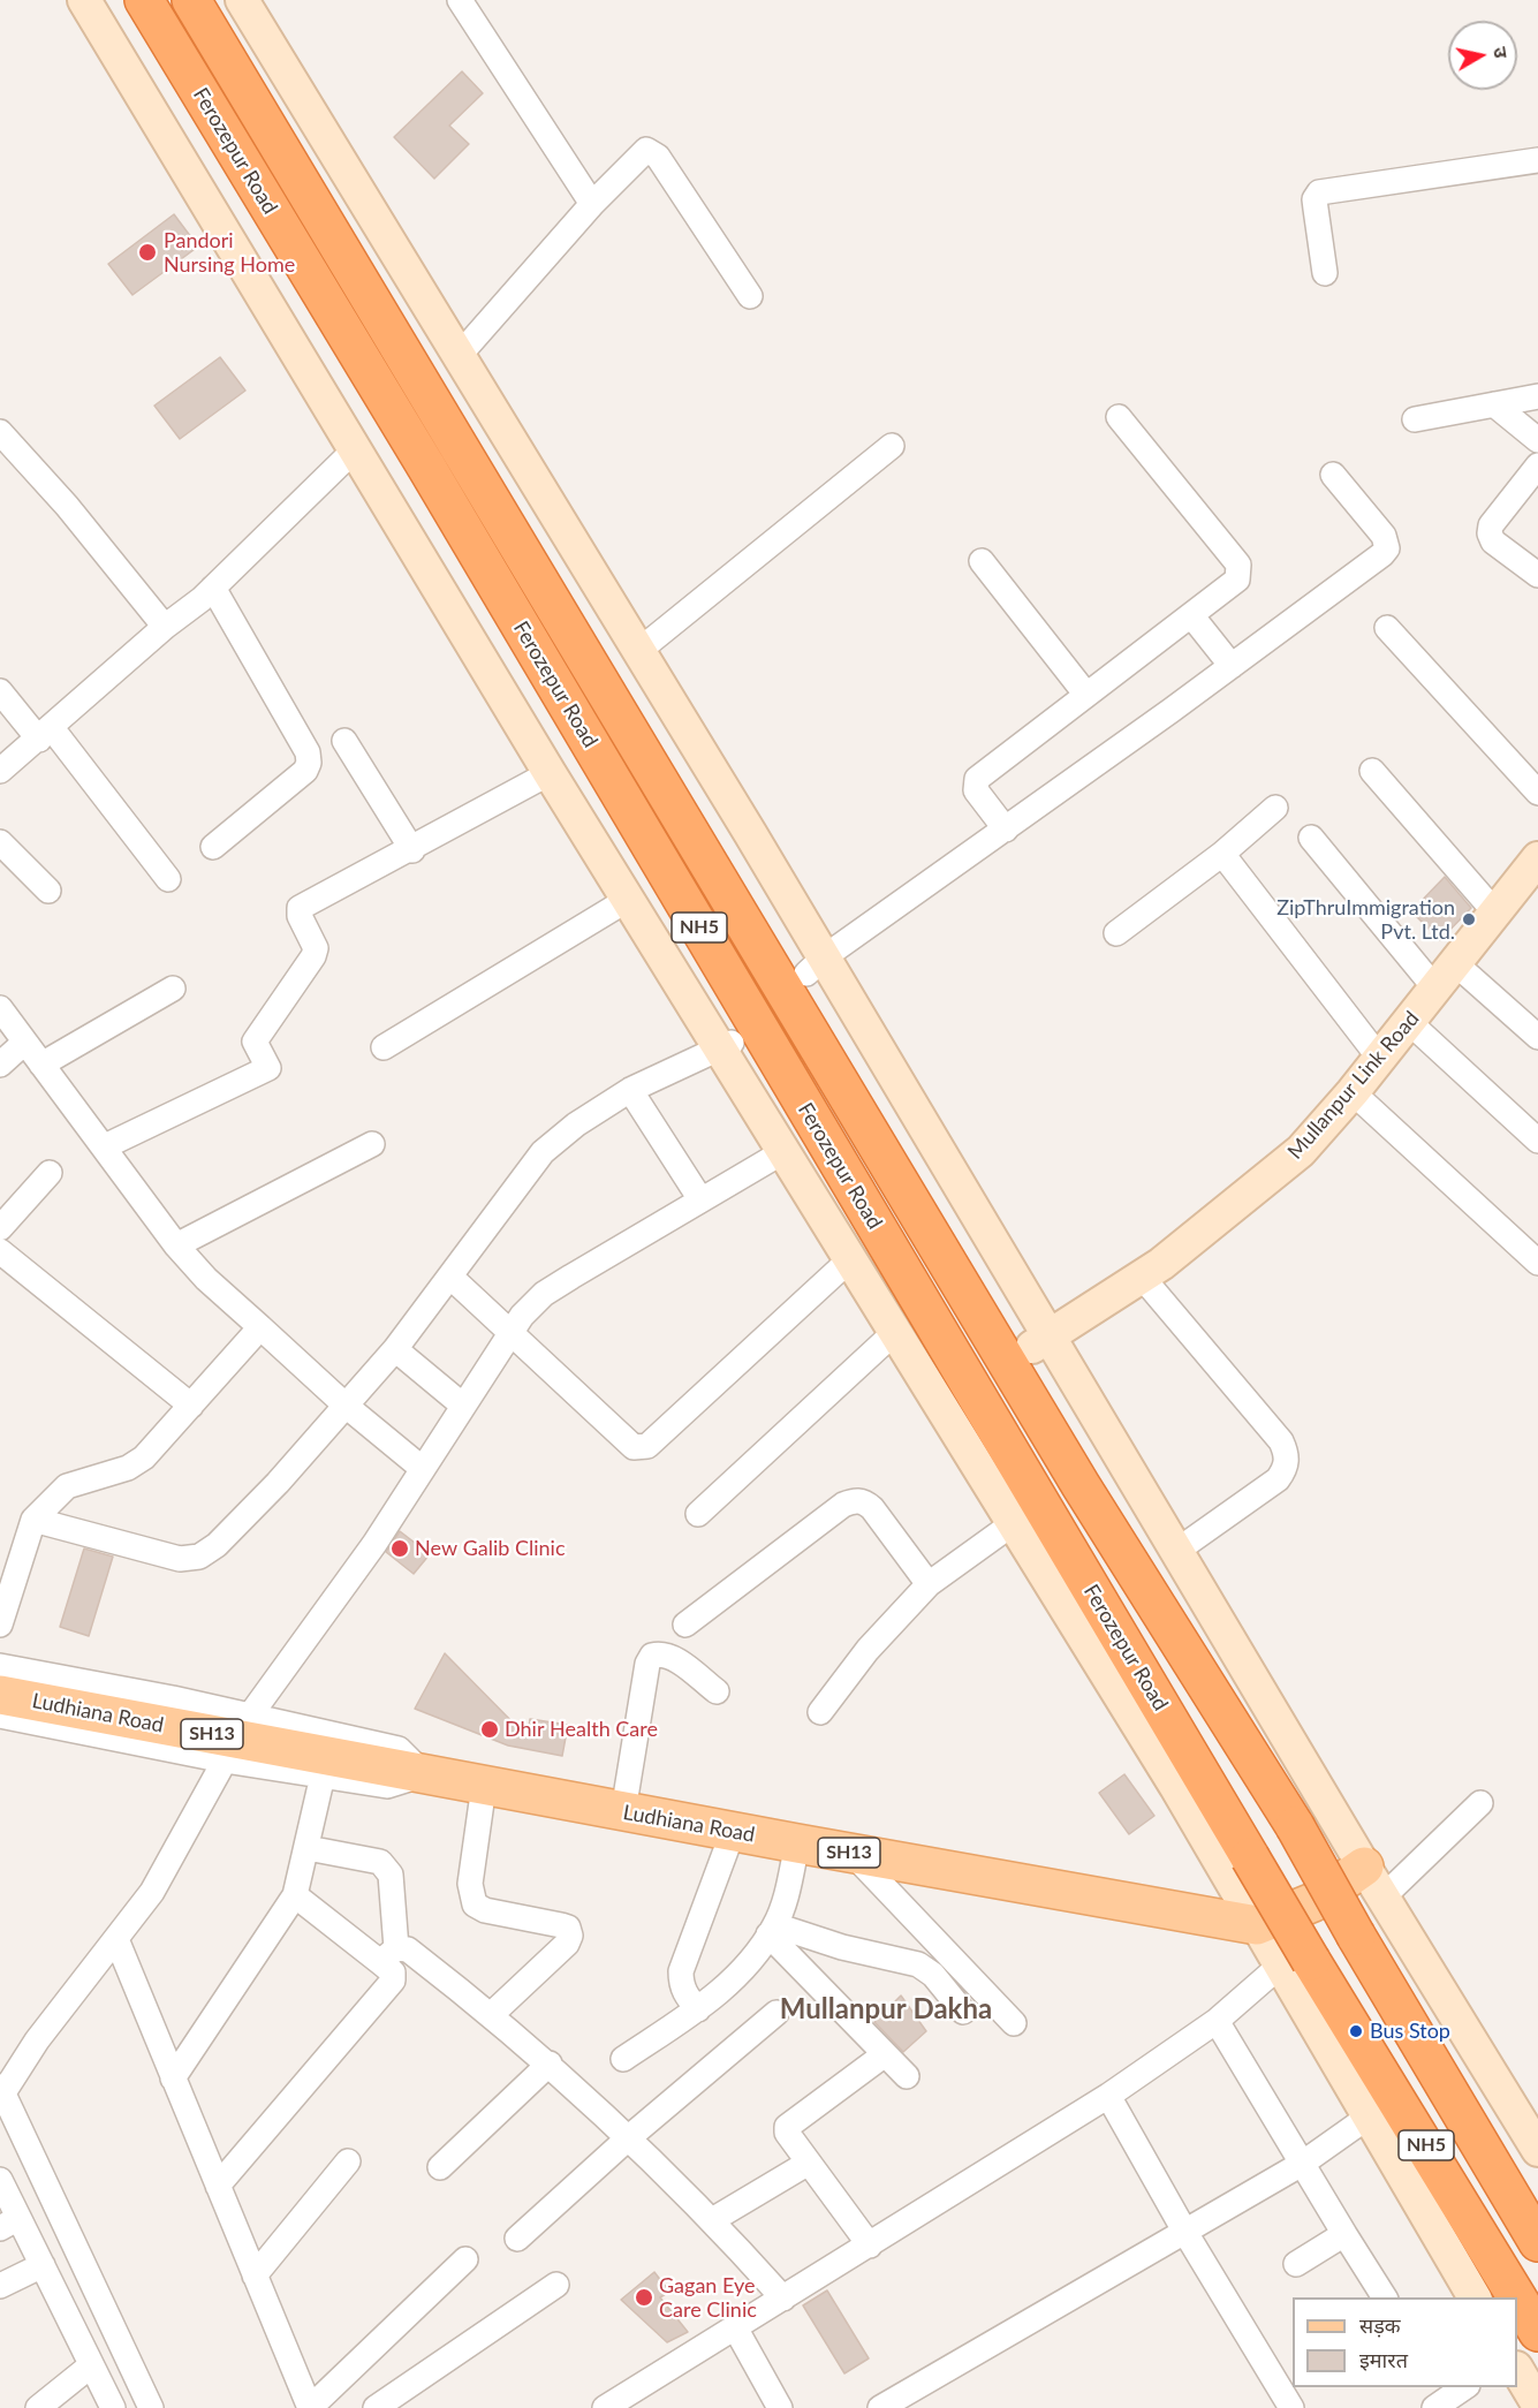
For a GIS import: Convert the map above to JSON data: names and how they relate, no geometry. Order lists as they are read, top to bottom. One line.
{"streets":{"highway":["Ferozepur Road","NH5"],"main road":["Mullanpur Link Road","Ludhiana Road","SH13"]},"districts":["Mullanpur Dakha"],"places":["Pandori Nursing Home","ZipThruImmigration Pvt. Ltd.","New Galib Clinic","Dhir Health Care","Bus Stop","Gagan Eye Care Clinic"],"legend":["सड़क","इमारत"],"north":"right"}
